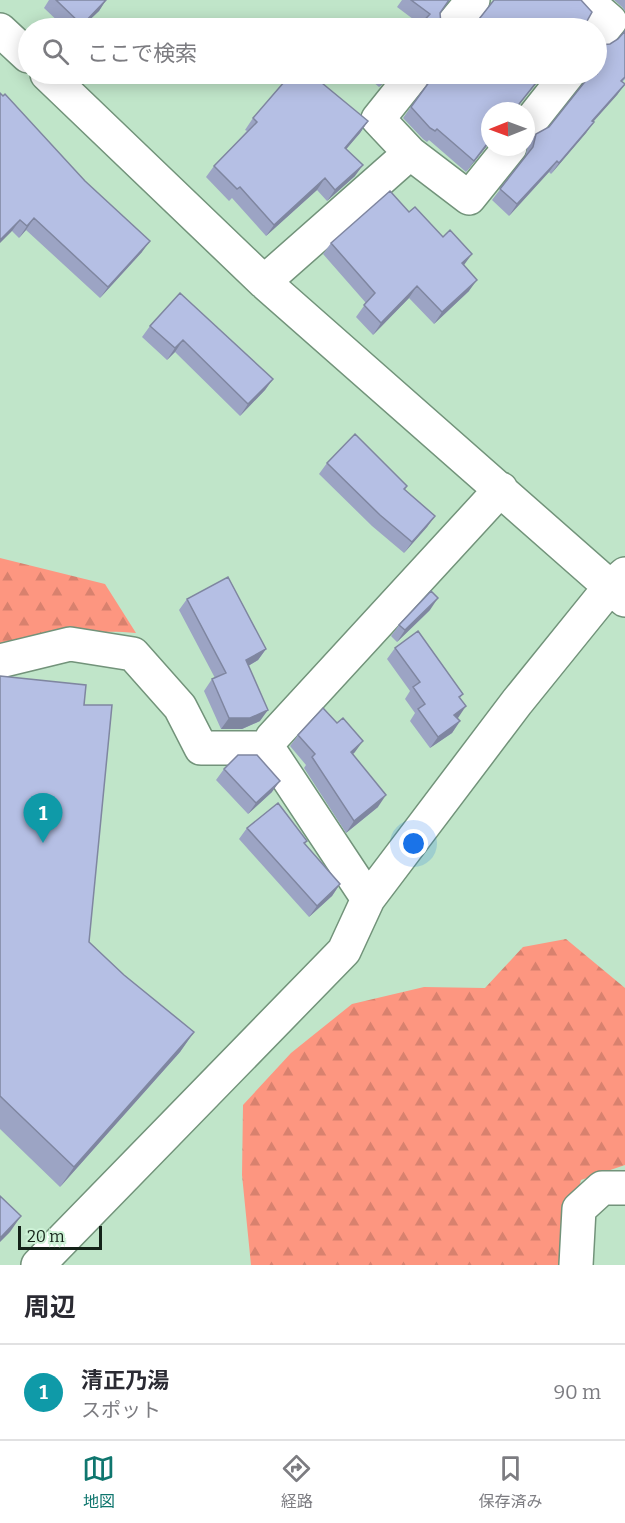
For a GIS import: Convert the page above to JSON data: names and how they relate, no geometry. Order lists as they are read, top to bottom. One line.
{"scale_bar":"20 m","north":"left","page":{"search":"ここで検索","pins":"1","scale":"20 m","heading":"周辺","list":[{"mark":"1","name":"清正乃湯","note":"スポット","value":"90 m"}],"nav":["地図","経路","保存済み"]}}
